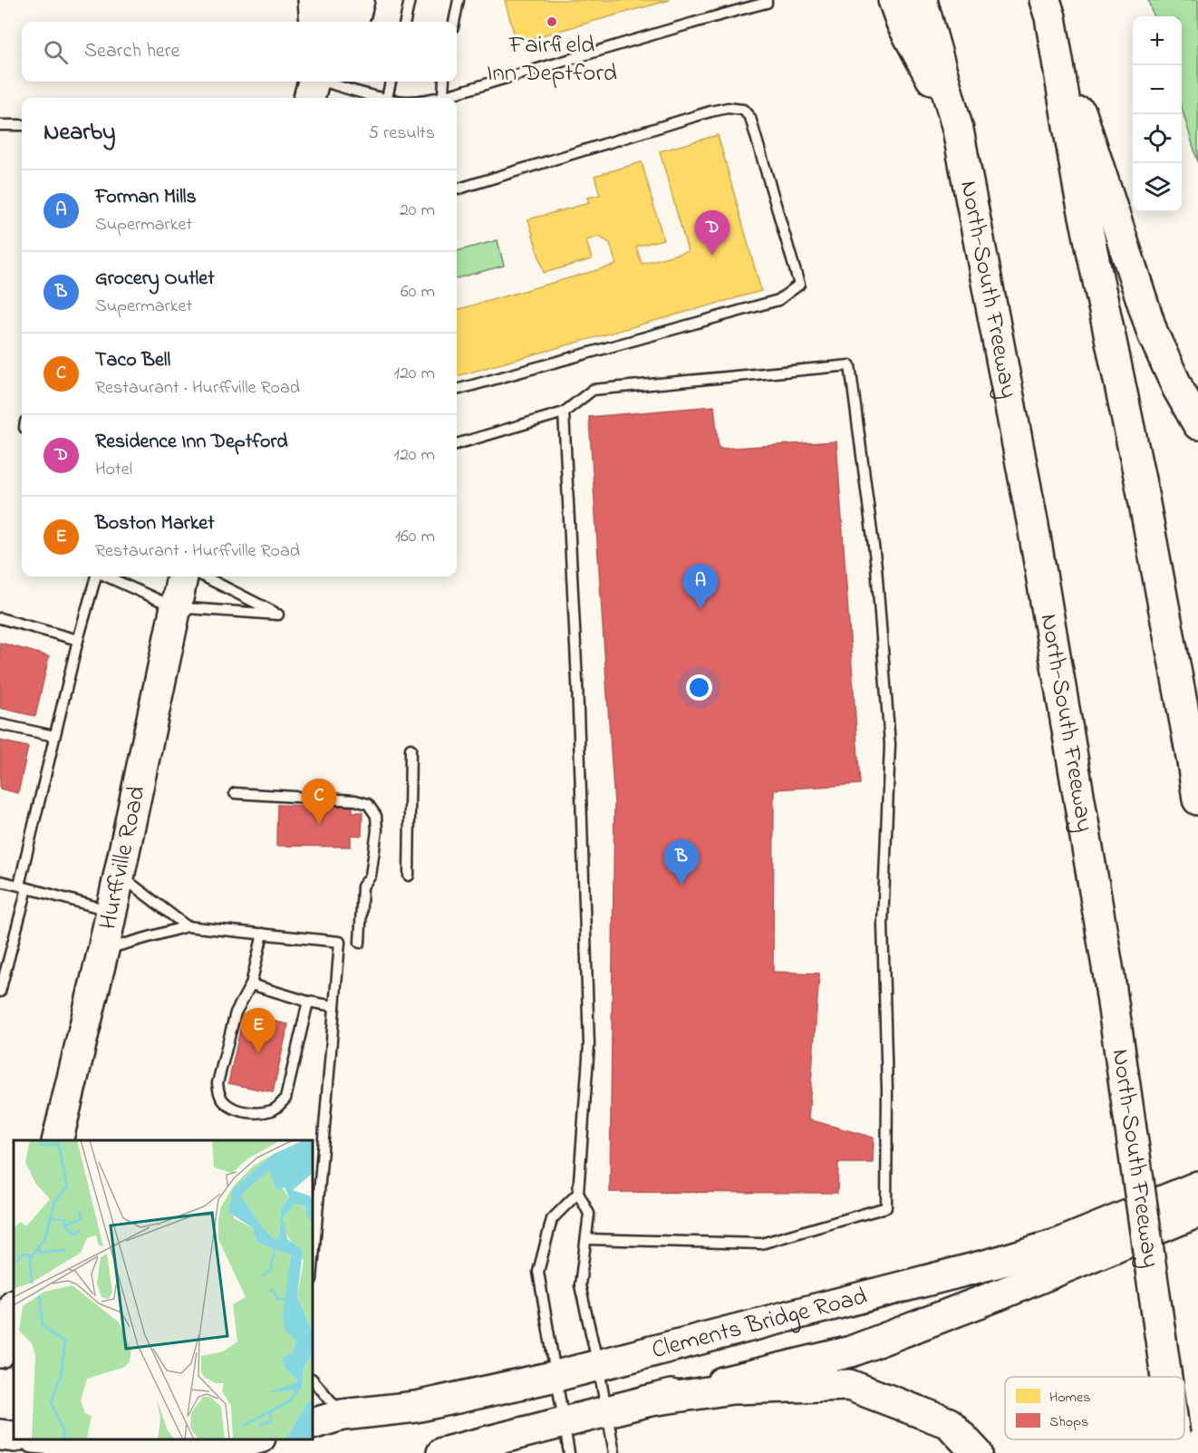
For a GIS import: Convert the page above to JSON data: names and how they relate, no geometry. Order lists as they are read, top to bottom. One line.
{"streets":{"main road":["North-South Freeway","Hurffville Road","Clements Bridge Road"]},"places":["Fairfield Inn Deptford"],"legend":["Homes","Shops"],"page":{"map_buttons":["+","−"],"search":"Search here","heading":["Nearby","5 results"],"list":[{"mark":"A","name":"Forman Mills","note":"Supermarket","value":"20 m"},{"mark":"B","name":"Grocery Outlet","note":"Supermarket","value":"60 m"},{"mark":"C","name":"Taco Bell","note":"Restaurant · Hurffville Road","value":"120 m"},{"mark":"D","name":"Residence Inn Deptford","note":"Hotel","value":"120 m"},{"mark":"E","name":"Boston Market","note":"Restaurant · Hurffville Road","value":"160 m"}],"pins":["D","A","C","B","E"]}}
